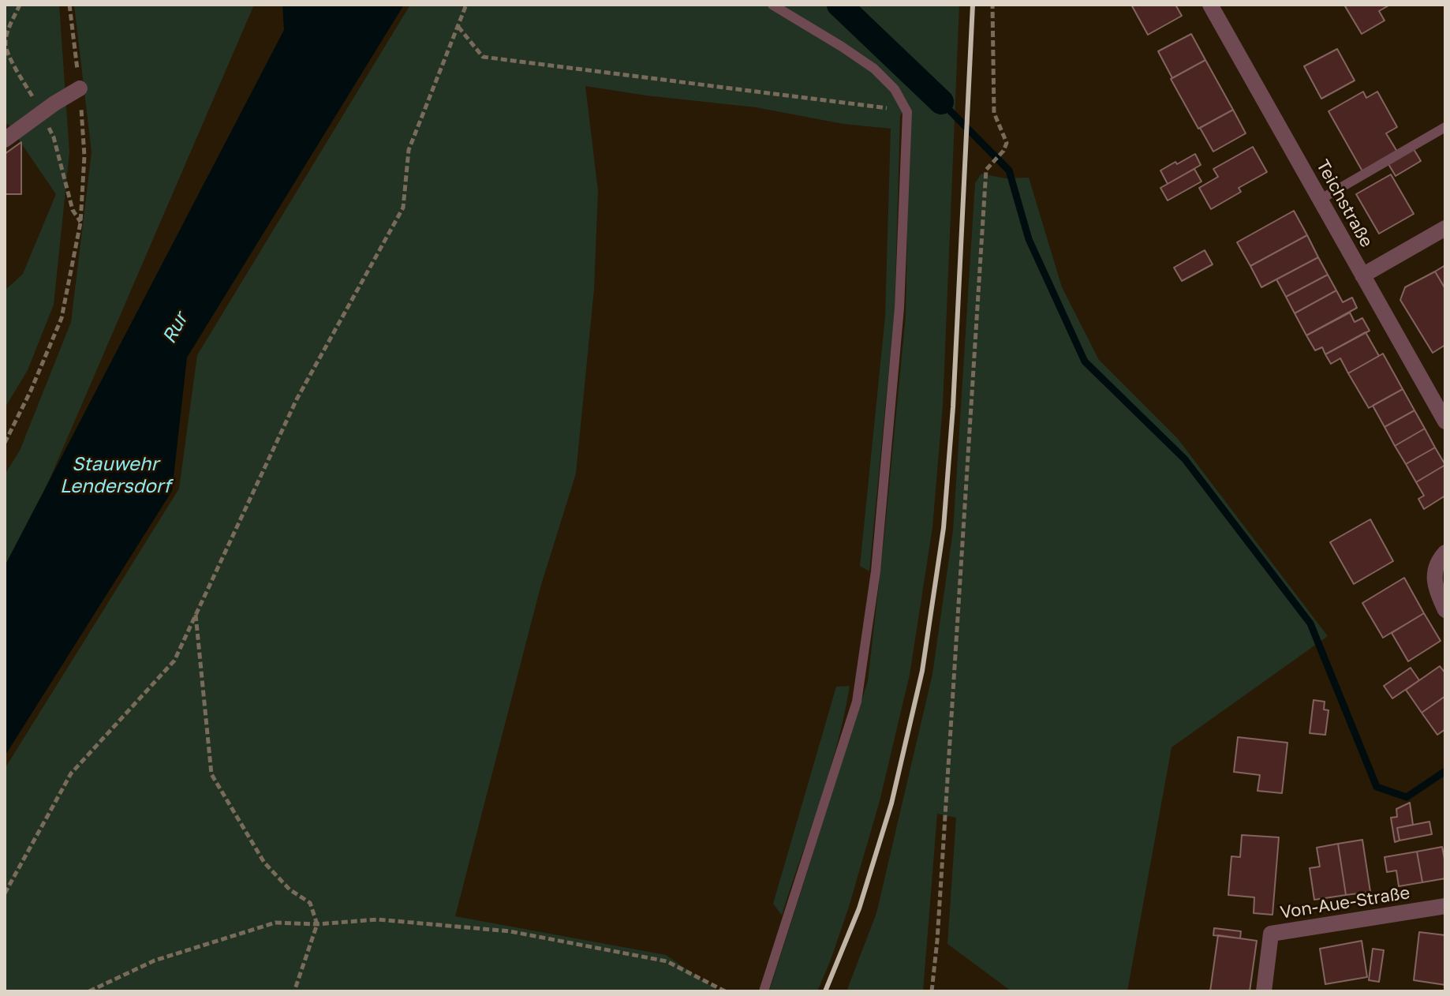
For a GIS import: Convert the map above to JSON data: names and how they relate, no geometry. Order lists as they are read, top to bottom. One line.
{"streets":{"street":["Teichstraße","Von-Aue-Straße"]},"water":["Rur","Stauwehr Lendersdorf"]}
